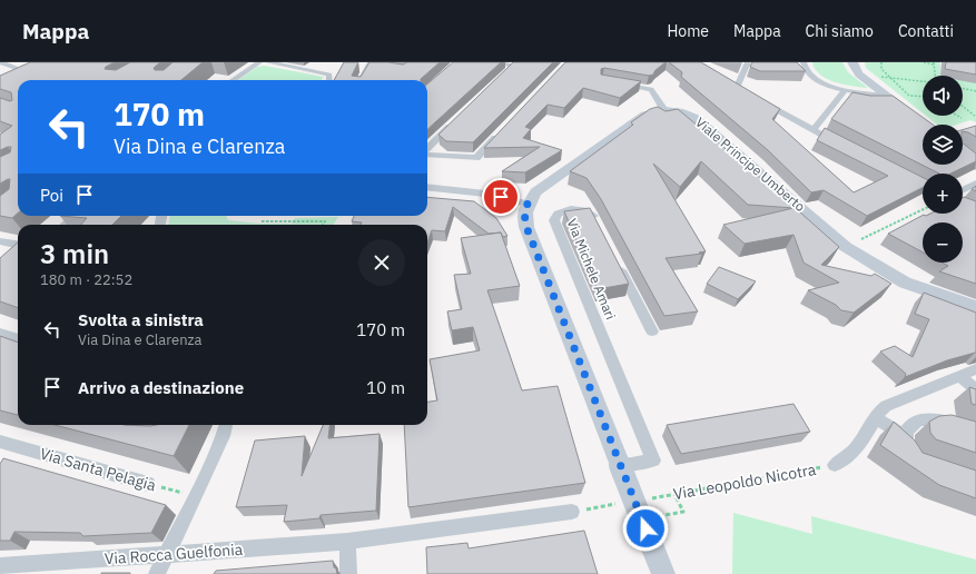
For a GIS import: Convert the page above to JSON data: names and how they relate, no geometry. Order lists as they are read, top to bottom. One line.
{"streets":{"main road":["Viale Principe Umberto"],"street":["Via Michele Amari","Via Santa Pelagia","Via Leopoldo Nicotra","Via Rocca Guelfonia"]},"page":{"header":"Mappa","nav":["Home","Mappa","Chi siamo","Contatti"],"map_buttons":["+","−"],"turn":["170 m","Via Dina e Clarenza"],"then":"Poi","heading":["3 min","180 m · 22:52"],"list":[{"name":"Svolta a sinistra","note":"Via Dina e Clarenza","value":"170 m"},{"name":"Arrivo a destinazione","value":"10 m"}]}}
